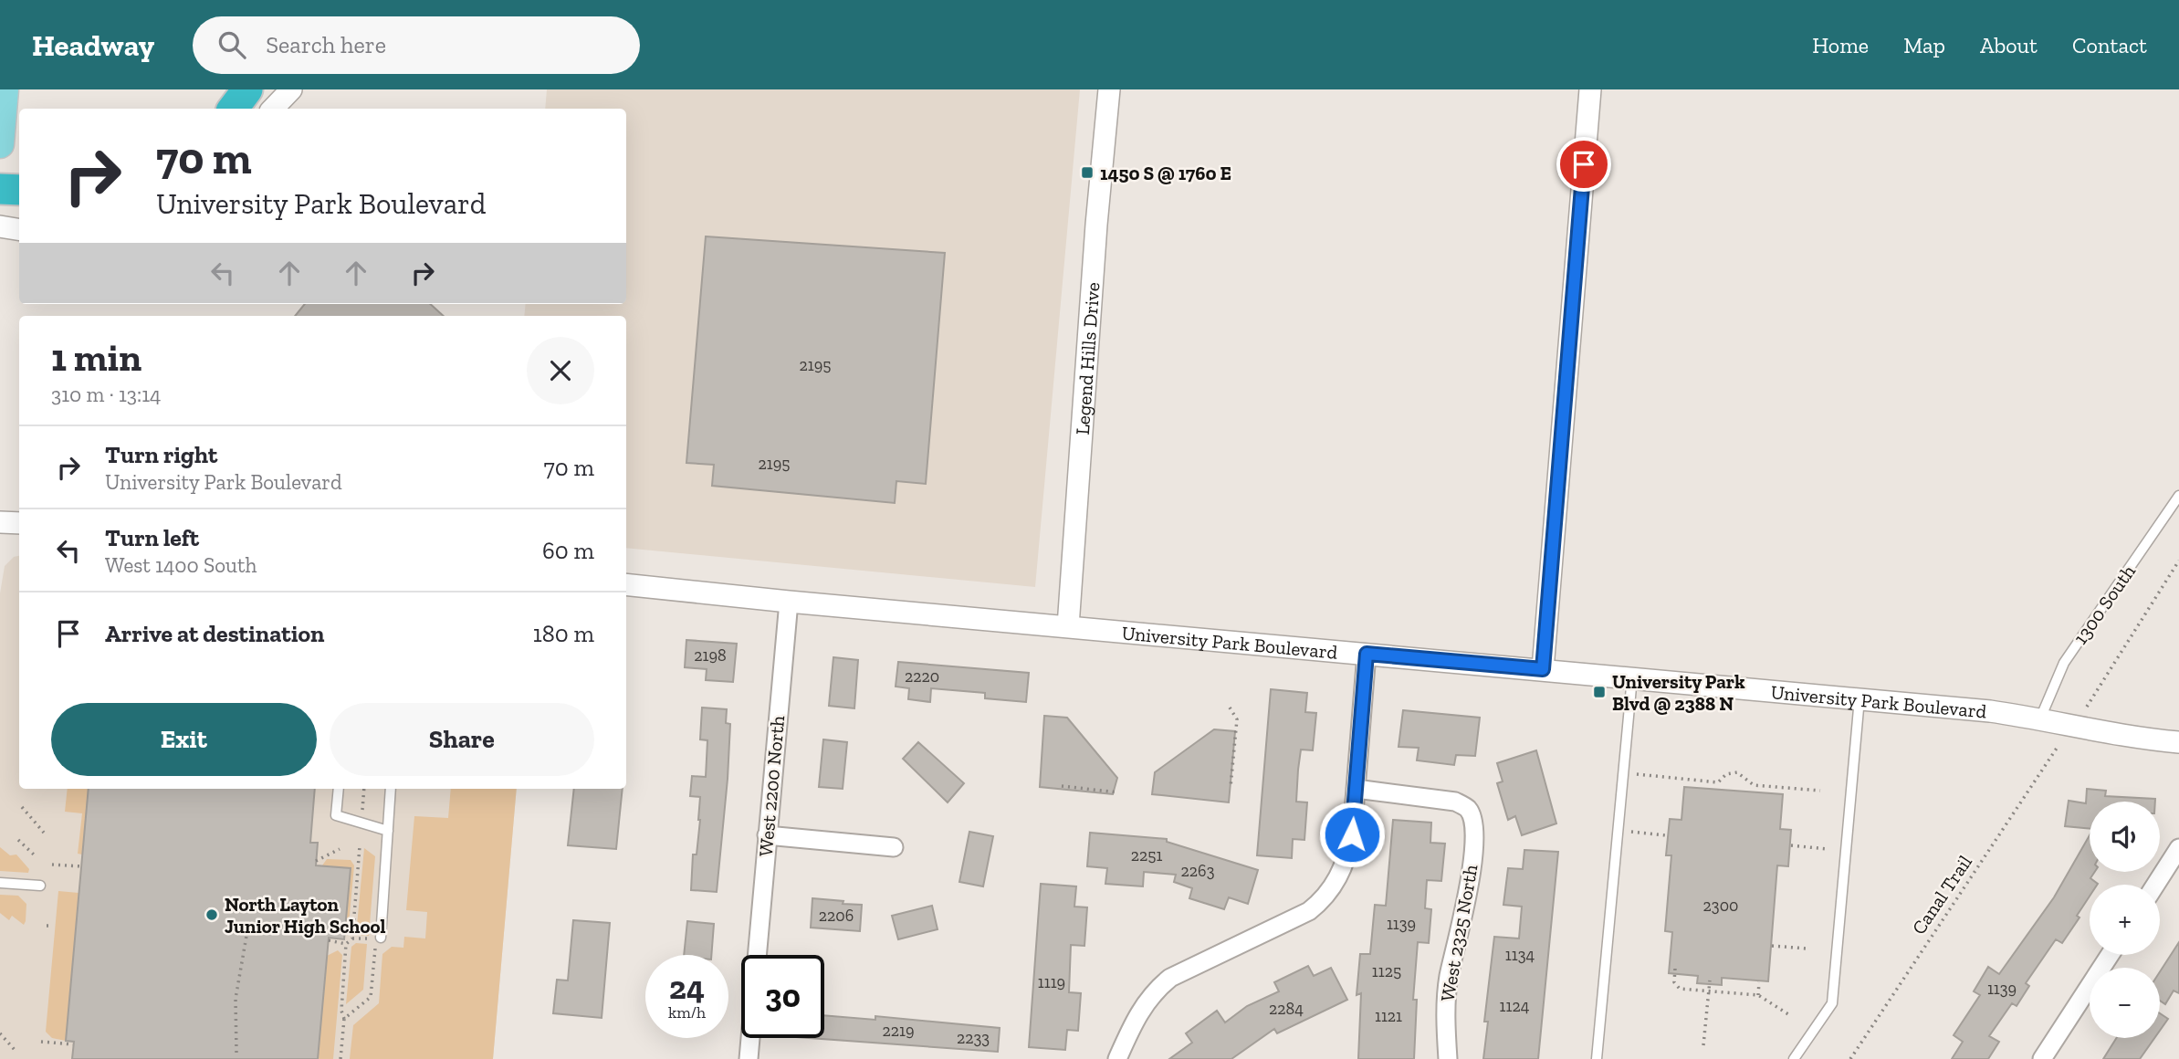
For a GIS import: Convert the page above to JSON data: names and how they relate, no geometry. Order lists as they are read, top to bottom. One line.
{"streets":{"street":["Legend Hills Drive","University Park Boulevard","West 2200 North","West 2325 North"],"lane":["1300 South"],"path":["Canal Trail"]},"crossings":[["Legend Hills Drive","University Park Boulevard"],["1300 South","University Park Boulevard"],["University Park Boulevard","West 2200 North"]],"places":{"transit":["1450 S @ 1760 E","University Park Blvd @ 2388 N"],"other":["North Layton Junior High School"]},"house_numbers":["2195","2195","2198","2220","2251","2263","2300","2206","1139","1134","1125","1119","1139","1124","2284","1121","2219","2233"],"page":{"header":"Headway","search":"Search here","nav":["Home","Map","About","Contact"],"turn":["70 m","University Park Boulevard"],"heading":["1 min","310 m · 13:14"],"list":[{"name":"Turn right","note":"University Park Boulevard","value":"70 m"},{"name":"Turn left","note":"West 1400 South","value":"60 m"},{"name":"Arrive at destination","value":"180 m"}],"buttons":["Exit","Share"],"map_buttons":["+","−"],"speed":"24 km/h","limit":"30"}}
